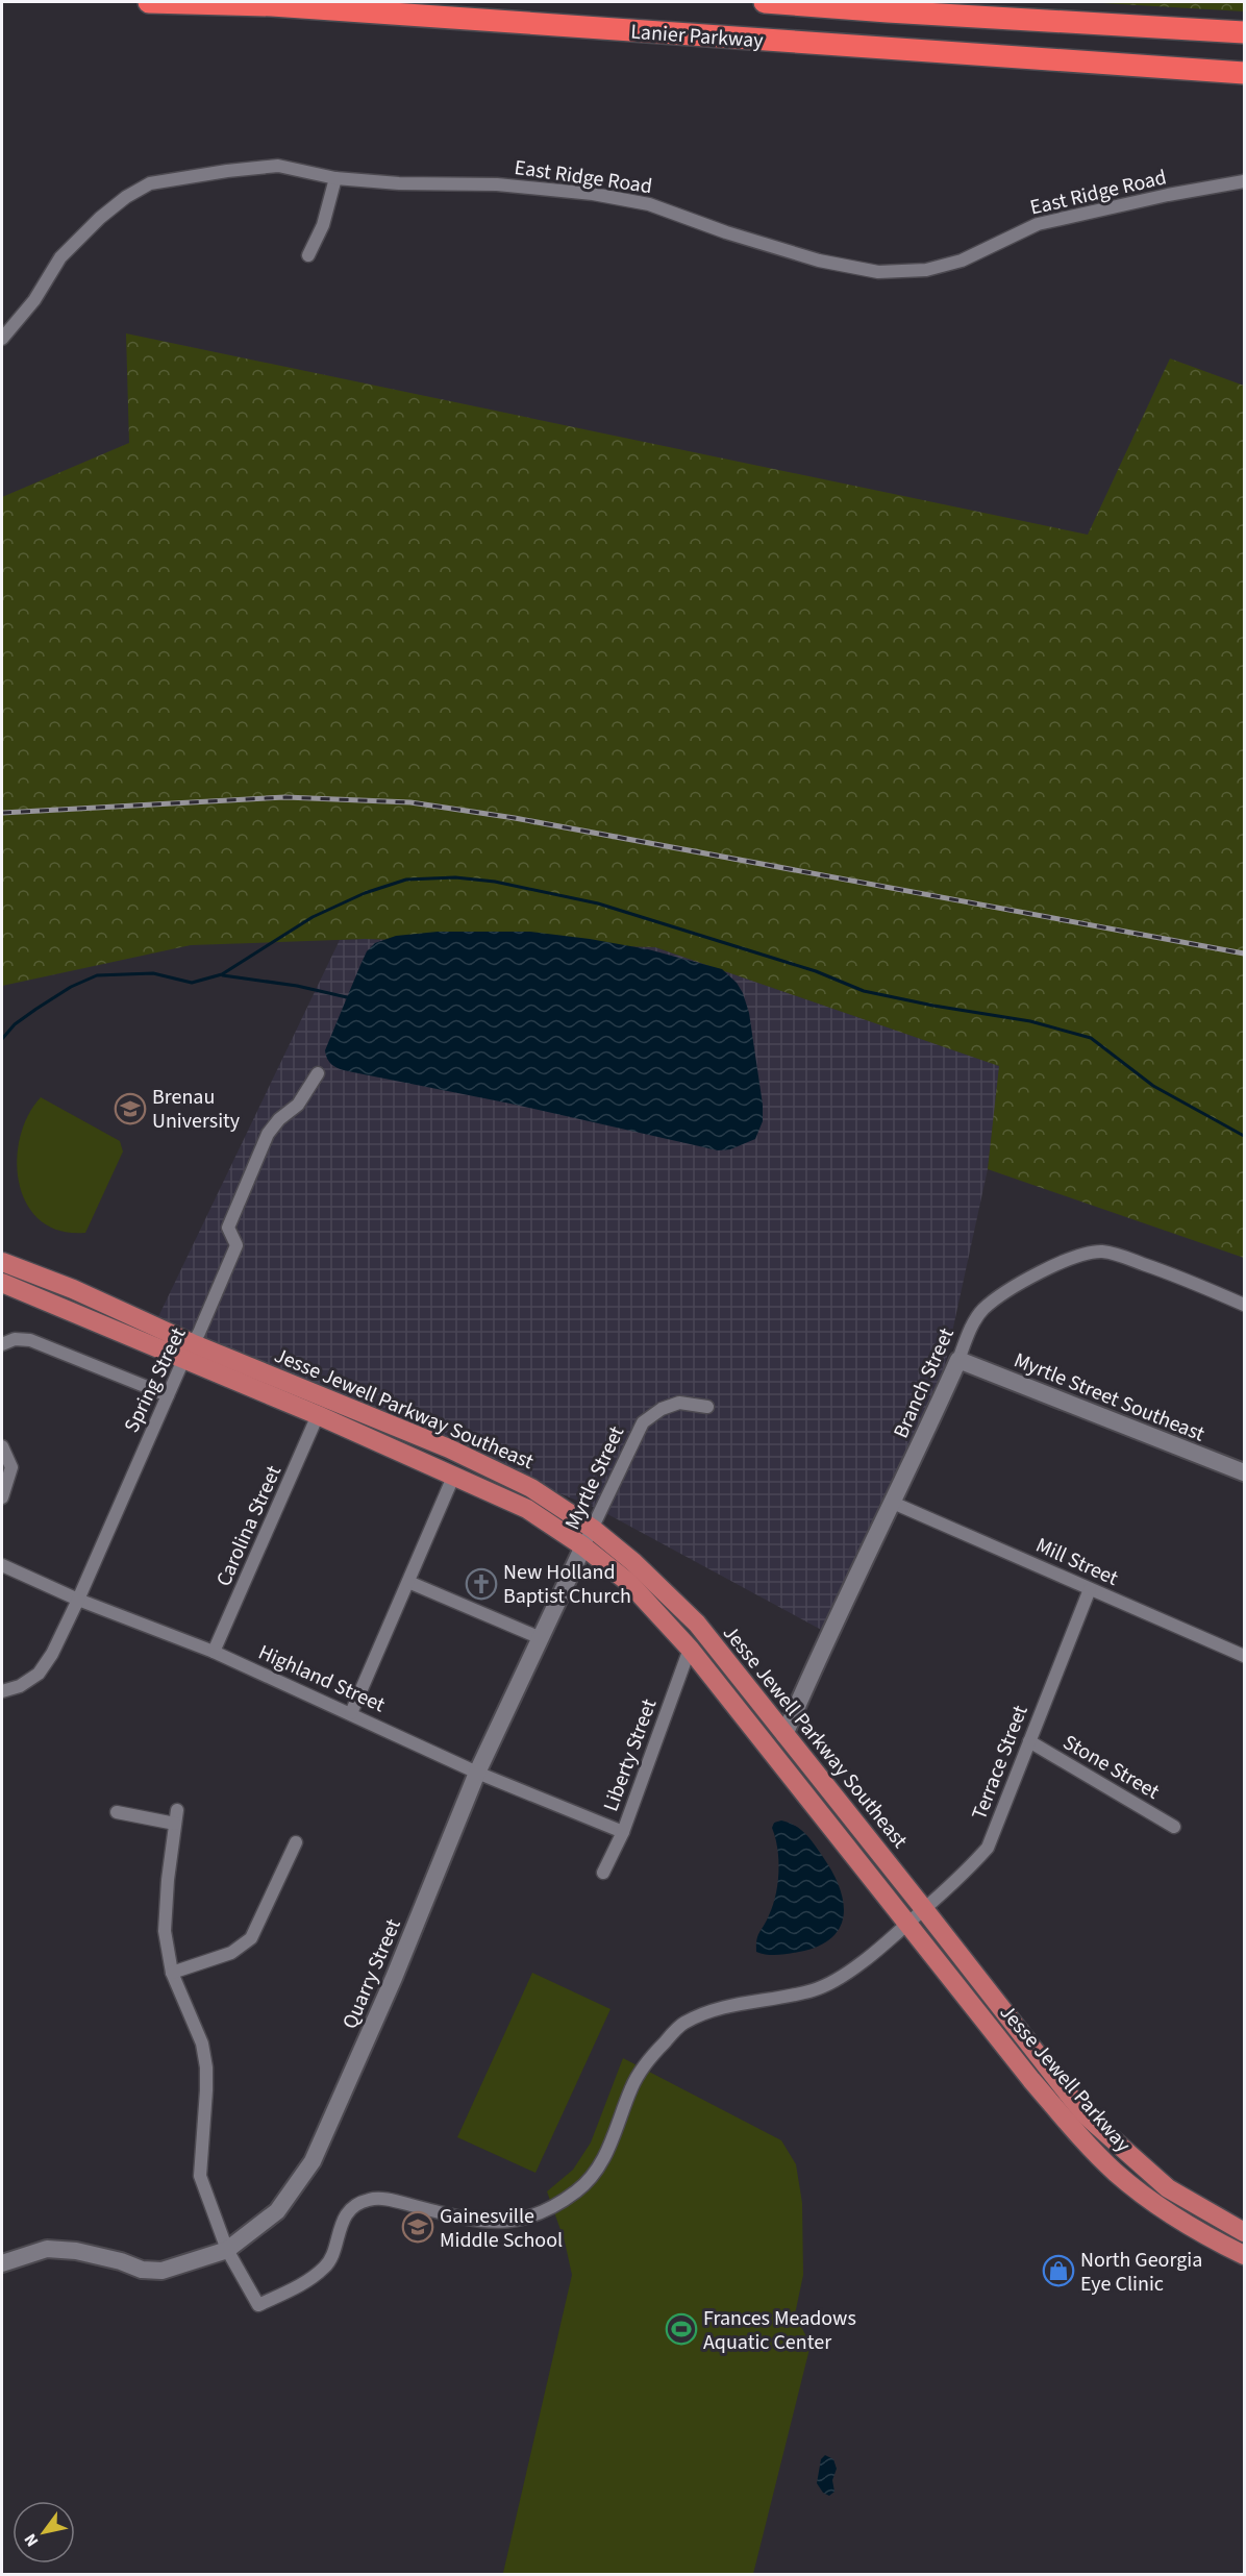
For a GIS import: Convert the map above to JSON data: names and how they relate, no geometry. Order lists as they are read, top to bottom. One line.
{"streets":{"highway":["Lanier Parkway"],"main road":["Jesse Jewell Parkway Southeast","Jesse Jewell Parkway"],"street":["East Ridge Road","Spring Street","Branch Street","Myrtle Street Southeast","Myrtle Street","Carolina Street","Mill Street","Highland Street","Liberty Street","Terrace Street","Stone Street","Quarry Street"]},"crossings":[["Spring Street","Jesse Jewell Parkway Southeast"],["Spring Street","Highland Street"],["Branch Street","Myrtle Street Southeast"],["Branch Street","Jesse Jewell Parkway Southeast"],["Branch Street","Mill Street"],["Jesse Jewell Parkway Southeast","Myrtle Street"],["Jesse Jewell Parkway Southeast","Carolina Street"],["Jesse Jewell Parkway Southeast","Liberty Street"],["Jesse Jewell Parkway Southeast","Terrace Street"],["Jesse Jewell Parkway Southeast","Quarry Street"],["Jesse Jewell Parkway Southeast","Jesse Jewell Parkway"],["Myrtle Street","Quarry Street"],["Carolina Street","Highland Street"],["Mill Street","Terrace Street"],["Highland Street","Liberty Street"],["Highland Street","Quarry Street"],["Terrace Street","Stone Street"],["Terrace Street","Quarry Street"],["Terrace Street","Jesse Jewell Parkway"]],"places":{"school or university":["Brenau University","Gainesville Middle School"],"church":["New Holland Baptist Church"],"shop":["North Georgia Eye Clinic"],"sports":["Frances Meadows Aquatic Center"]},"north":"bottom left"}
